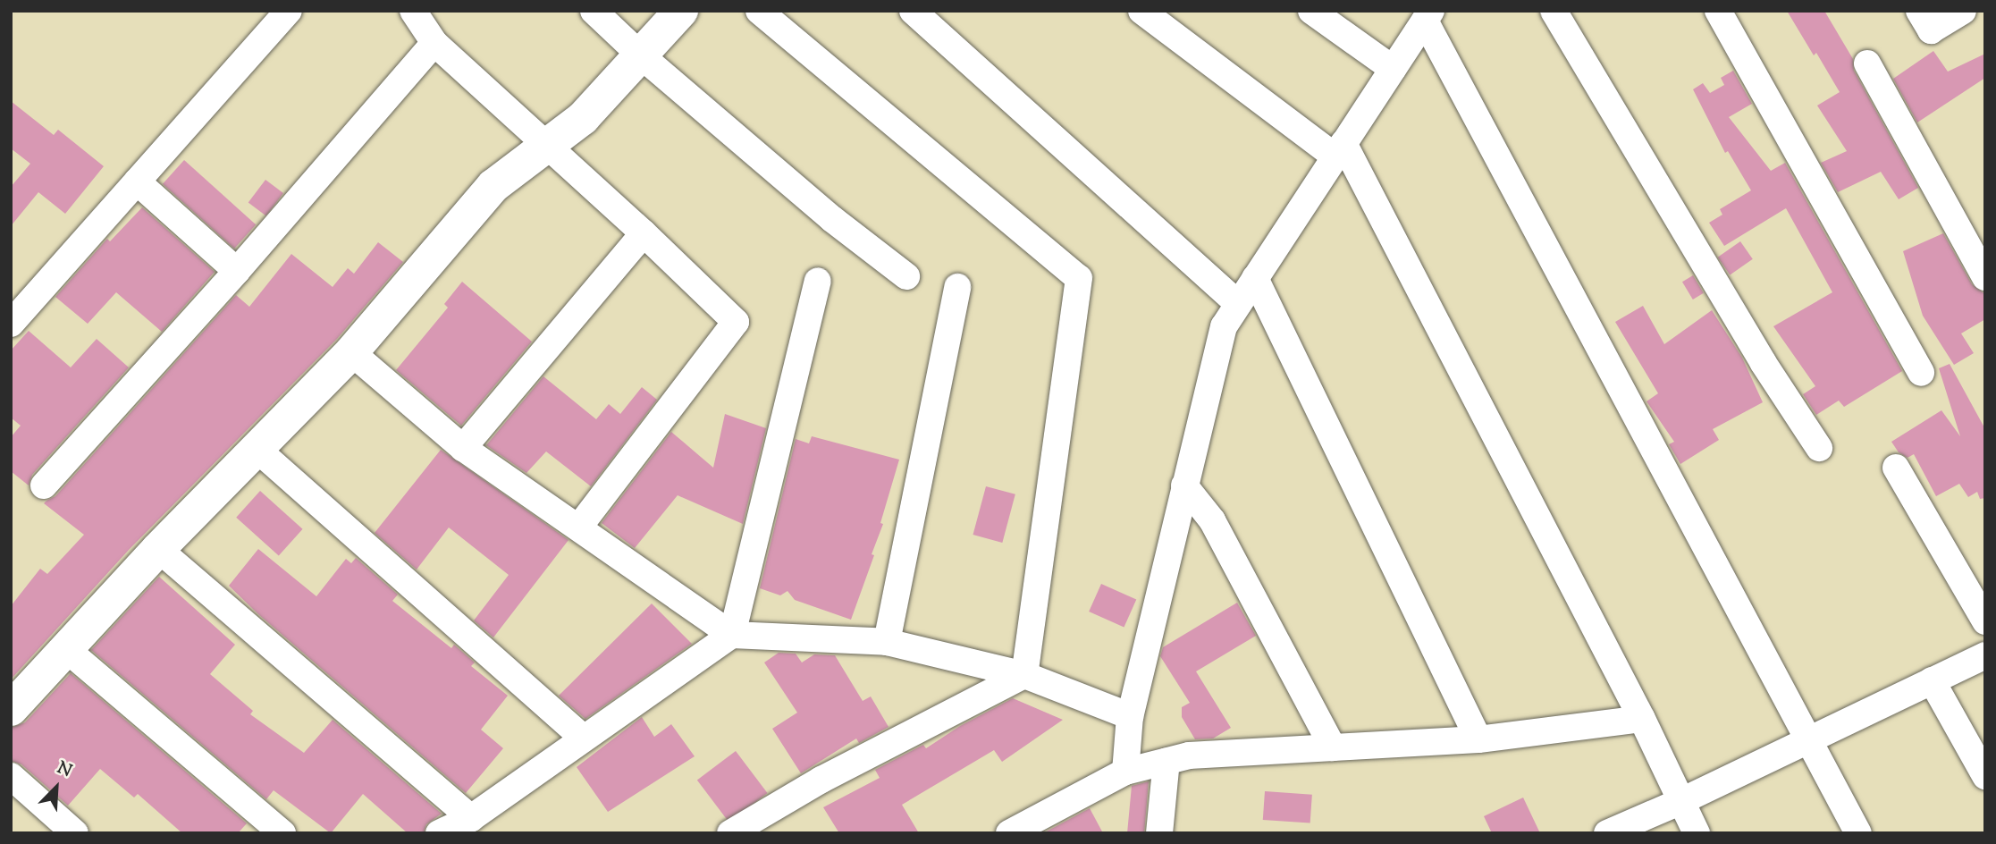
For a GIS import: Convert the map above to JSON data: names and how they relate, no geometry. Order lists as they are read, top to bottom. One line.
{"north":"top right"}
